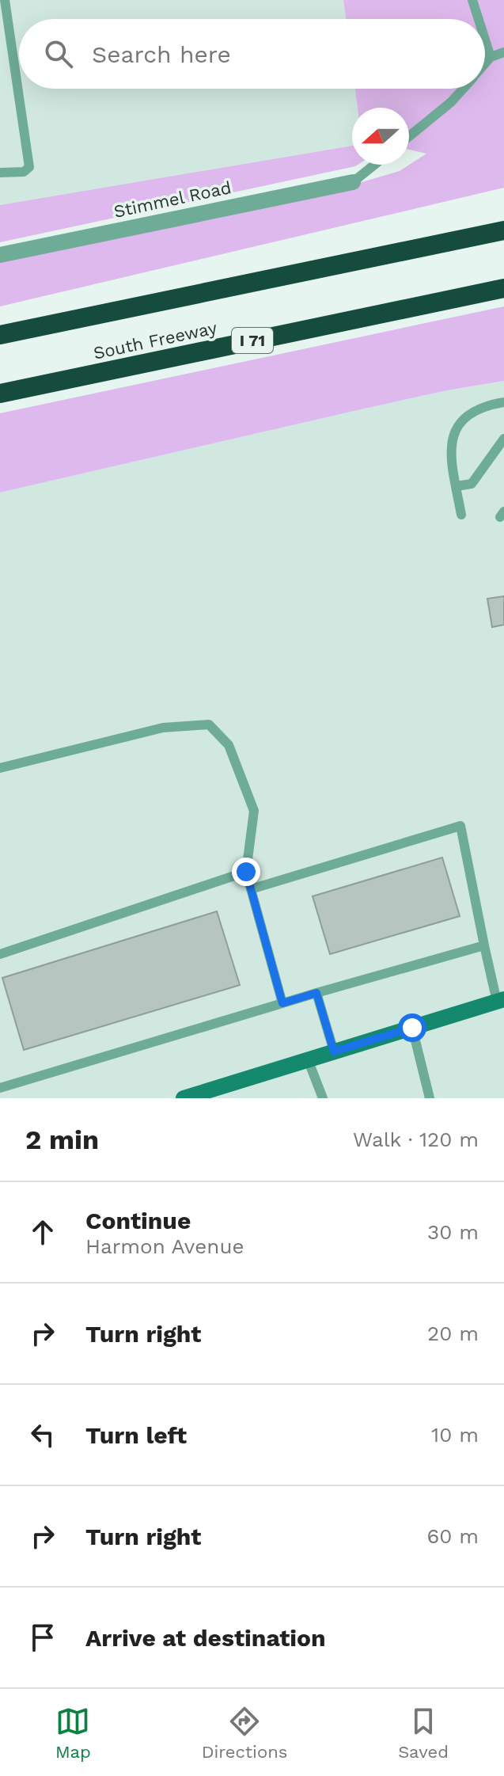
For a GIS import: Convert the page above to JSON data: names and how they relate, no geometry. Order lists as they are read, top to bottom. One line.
{"streets":{"highway":["South Freeway","I 71"],"street":["Stimmel Road"]},"north":"left","page":{"search":"Search here","heading":["2 min","Walk · 120 m"],"list":[["Continue","Harmon Avenue","30 m"],["Turn right","20 m"],["Turn left","10 m"],["Turn right","60 m"],"Arrive at destination"],"nav":["Map","Directions","Saved"]}}
